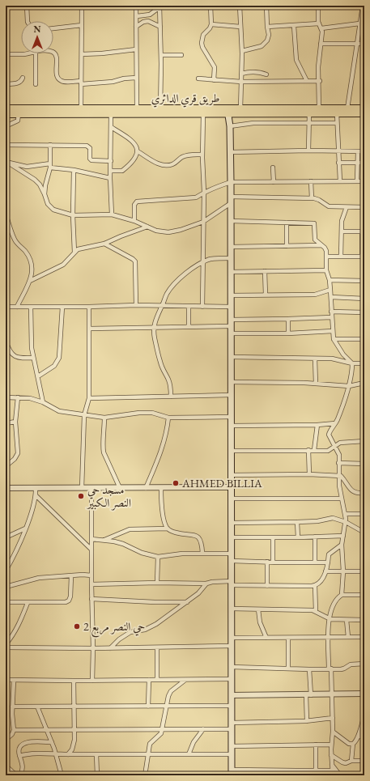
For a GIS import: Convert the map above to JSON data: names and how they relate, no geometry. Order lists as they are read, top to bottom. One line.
{"streets":{"highway":["طريق قري الدائري"]},"places":["AHMED BILLIA","مسجد حي النصر الكبير","حي النصر مربع 2"],"north":"top"}
